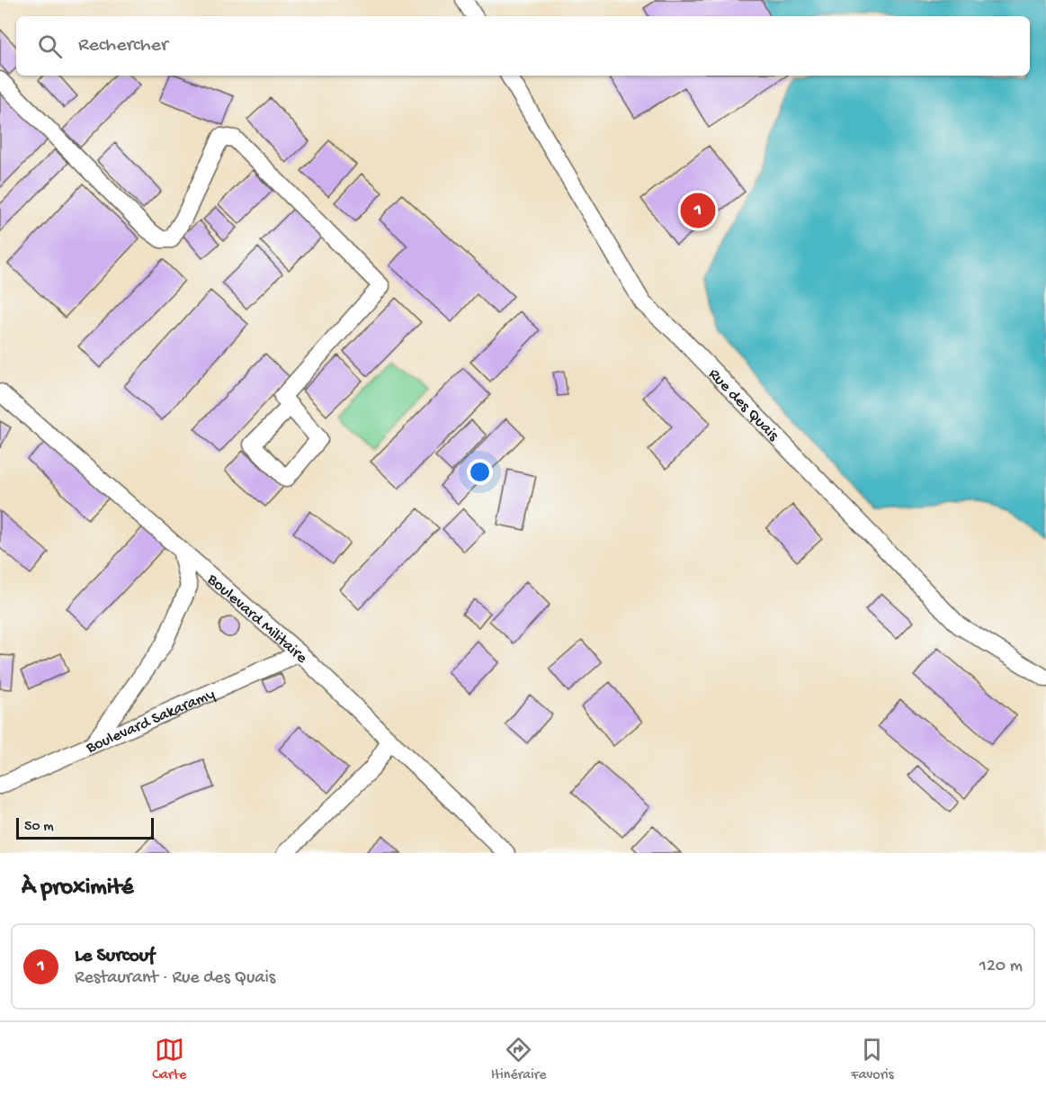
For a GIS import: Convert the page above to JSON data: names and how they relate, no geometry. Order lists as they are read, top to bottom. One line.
{"streets":{"street":["Rue des Quais","Boulevard Militaire","Boulevard Sakaramy"]},"crossings":[["Boulevard Militaire","Boulevard Sakaramy"]],"scale_bar":"50 m","page":{"search":"Rechercher","pins":"1","scale":"50 m","heading":"À proximité","list":[{"mark":"1","name":"Le Surcouf","note":"Restaurant · Rue des Quais","value":"120 m"}],"nav":["Carte","Itinéraire","Favoris"]}}
